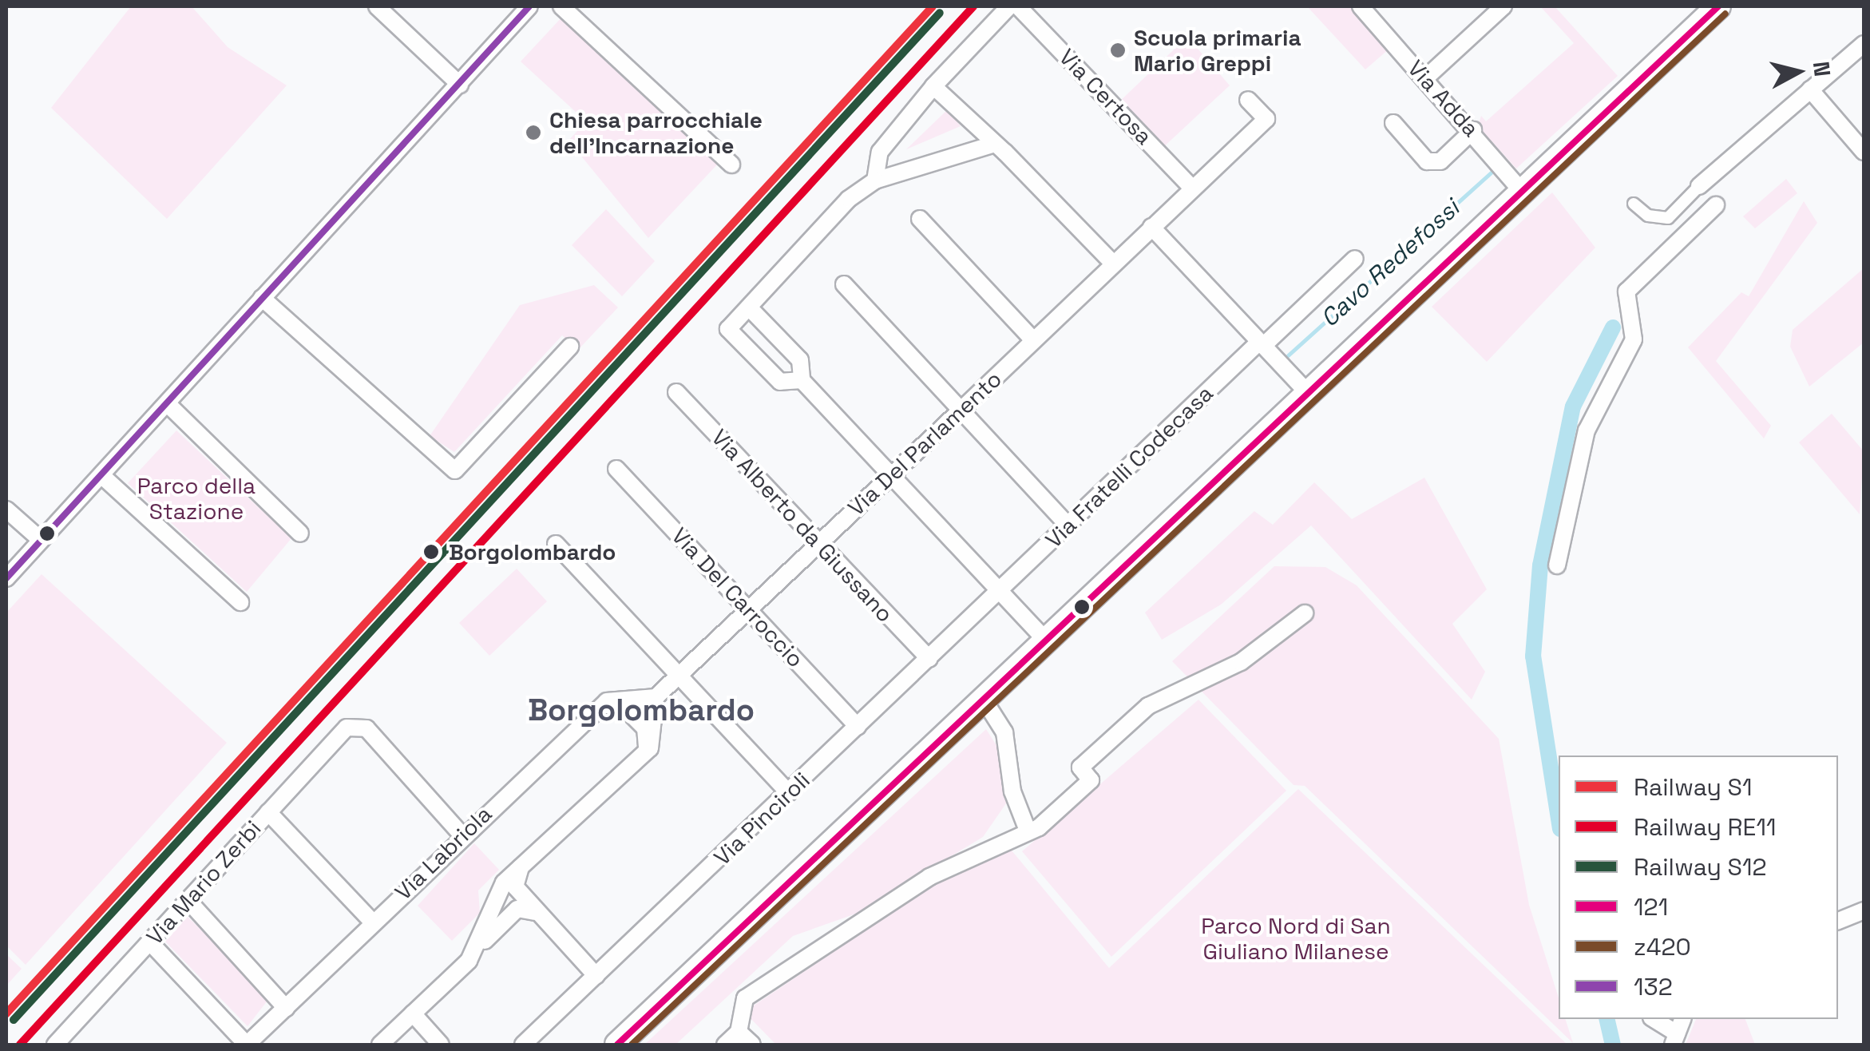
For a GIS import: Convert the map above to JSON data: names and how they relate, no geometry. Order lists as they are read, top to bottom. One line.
{"streets":{"street":["Via Certosa","Via Adda","Via Del Parlamento","Via Fratelli Codecasa","Via Alberto da Giussano","Via Del Carroccio","Via Pinciroli","Via Labriola","Via Mario Zerbi"]},"crossings":[["Via Certosa","Via Del Parlamento"],["Via Del Parlamento","Via Alberto da Giussano"],["Via Del Parlamento","Via Del Carroccio"],["Via Del Parlamento","Via Labriola"],["Via Fratelli Codecasa","Via Pinciroli"],["Via Alberto da Giussano","Via Pinciroli"],["Via Del Carroccio","Via Pinciroli"],["Via Labriola","Via Mario Zerbi"]],"districts":["Borgolombardo"],"water":["Cavo Redefossi"],"parks":["Parco della Stazione","Parco Nord di San Giuliano Milanese"],"places":["Scuola primaria Mario Greppi","Chiesa parrocchiale dell'Incarnazione","Borgolombardo"],"lines":["rail line S1","rail line RE11","transit line 121","transit line 132","rail line S12","transit line z420"],"legend":["Railway S1","Railway RE11","Railway S12","121","z420","132"],"north":"right"}
